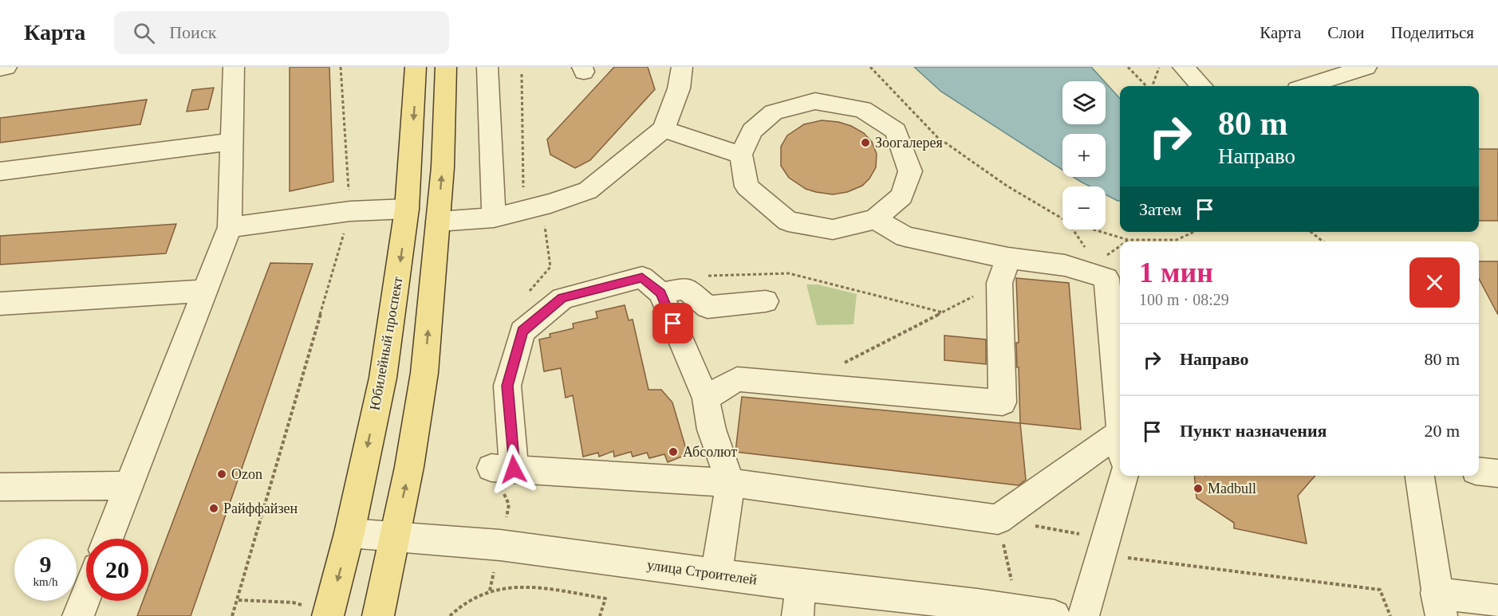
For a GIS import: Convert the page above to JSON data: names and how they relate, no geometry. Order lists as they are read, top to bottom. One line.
{"streets":{"main road":["Юбилейный проспект"],"street":["улица Строителей"]},"crossings":[["Юбилейный проспект","улица Строителей"]],"places":["Зоогалерея","Абсолют","Ozon","Madbull","Райффайзен"],"page":{"header":"Карта","search":"Поиск","nav":["Карта","Слои","Поделиться"],"map_buttons":["+","−"],"turn":["80 m","Направо"],"then":"Затем","heading":["1 мин","100 m · 08:29"],"list":[{"name":"Направо","value":"80 m"},{"name":"Пункт назначения","value":"20 m"}],"speed":"9 km/h","limit":"20"}}
